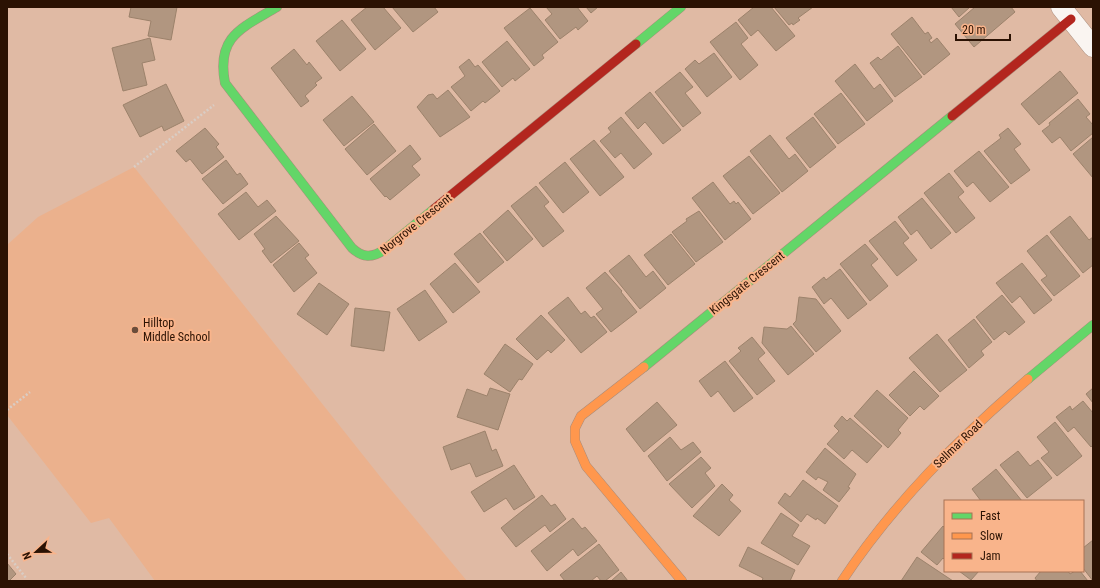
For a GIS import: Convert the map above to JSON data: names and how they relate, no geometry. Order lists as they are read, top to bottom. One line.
{"streets":{"street":["Norgrove Crescent","Kingsgate Crescent","Sellmar Road"]},"places":["Hilltop Middle School"],"legend":["Fast","Slow","Jam"],"scale_bar":"20 m","north":"left"}
